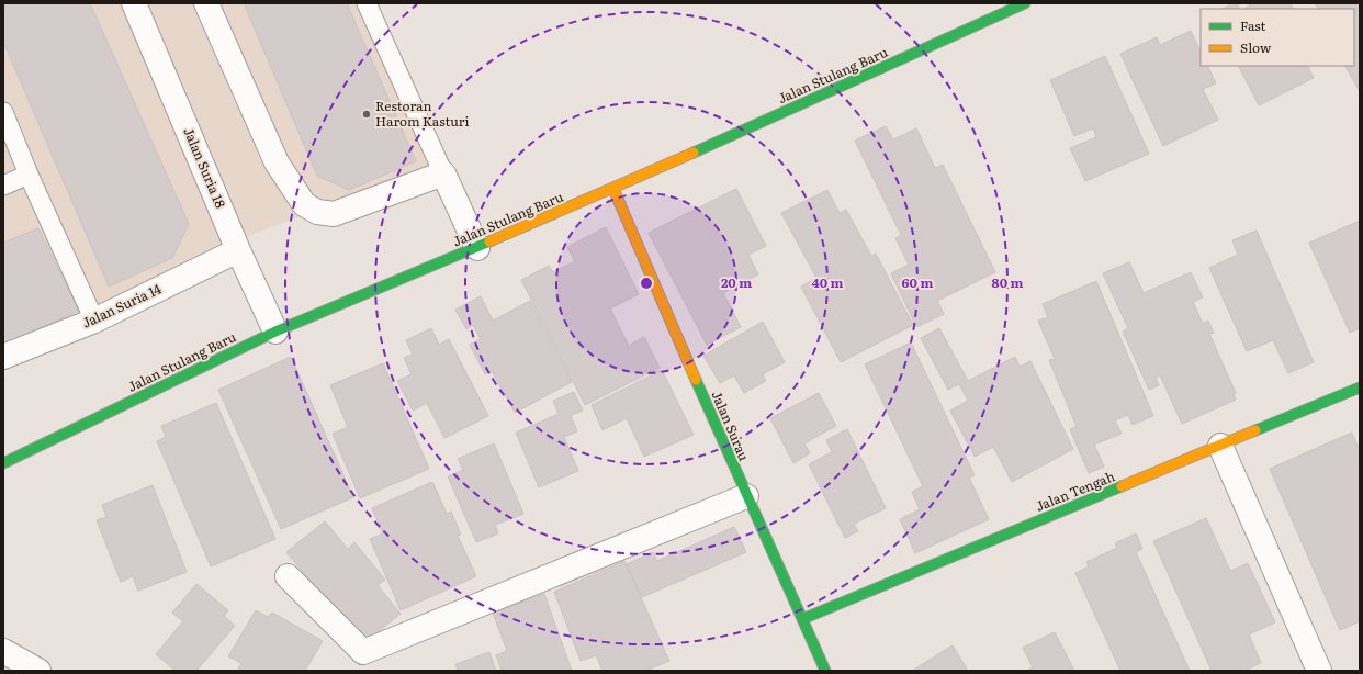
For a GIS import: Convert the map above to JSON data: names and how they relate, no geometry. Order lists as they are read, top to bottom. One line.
{"streets":{"street":["Jalan Stulang Baru","Jalan Suria 18","Jalan Suria 14","Jalan Surau","Jalan Tengah"]},"crossings":[["Jalan Stulang Baru","Jalan Suria 18"],["Jalan Stulang Baru","Jalan Surau"],["Jalan Suria 18","Jalan Suria 14"],["Jalan Surau","Jalan Tengah"]],"places":["Restoran Harom Kasturi"],"legend":["Fast","Slow"],"rings":["20 m","40 m","60 m","80 m"]}
